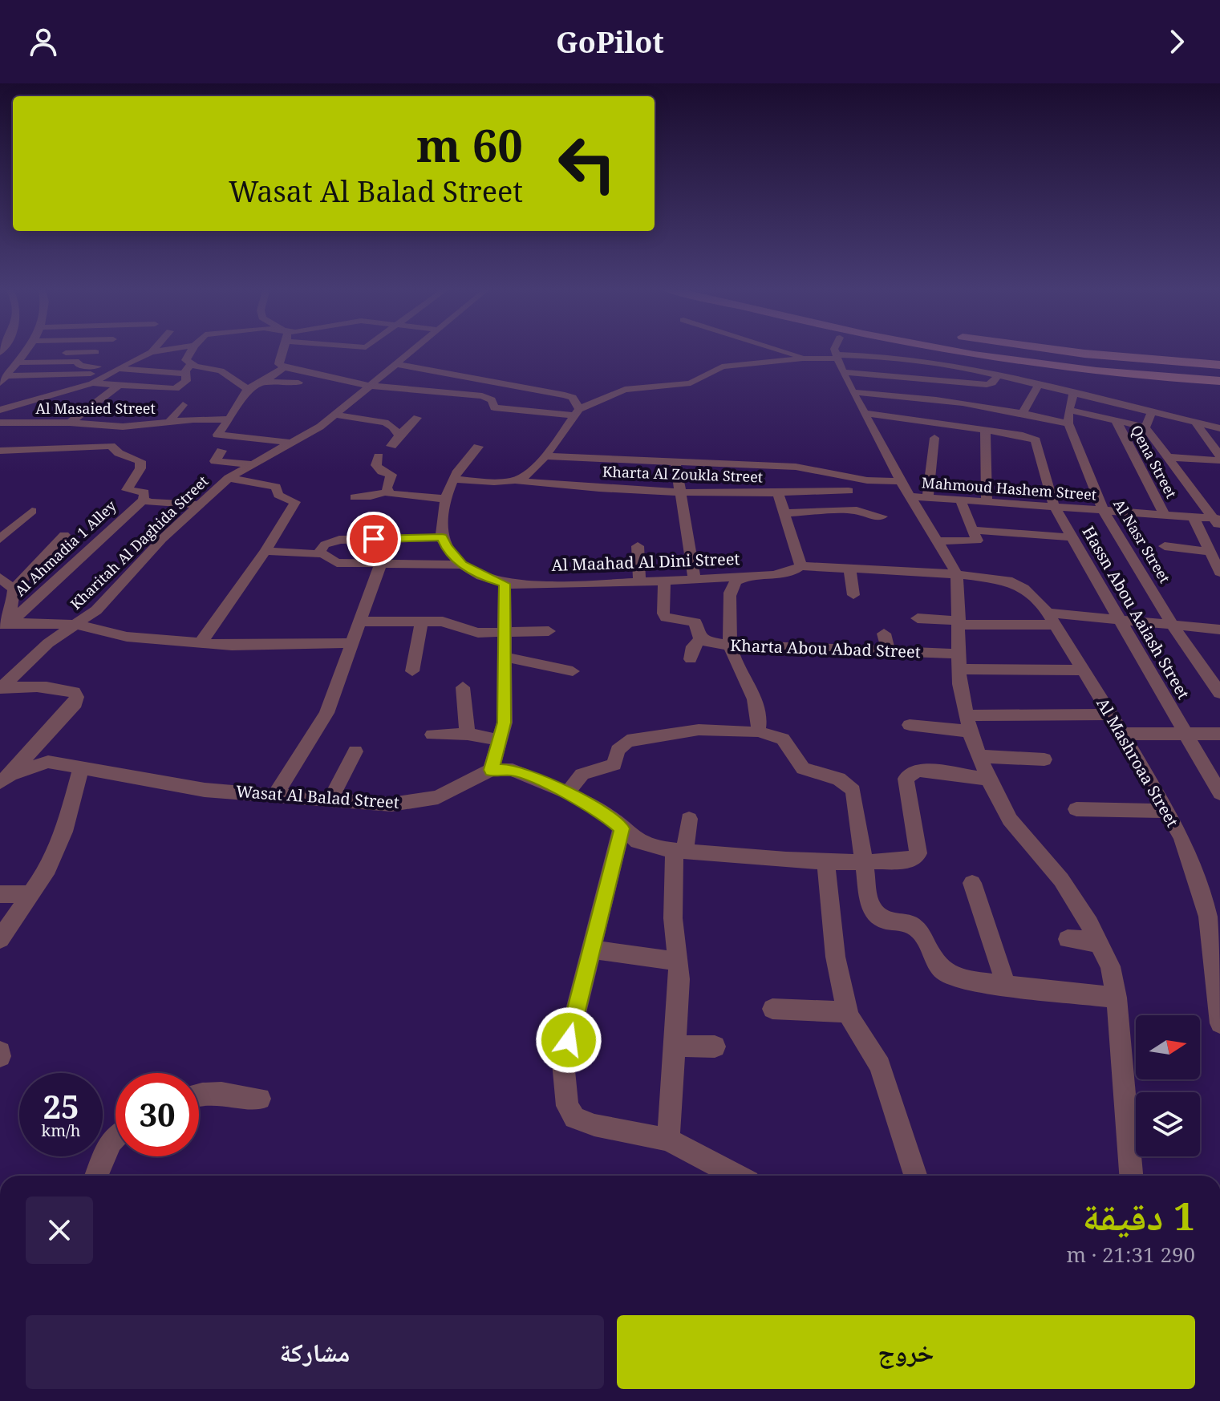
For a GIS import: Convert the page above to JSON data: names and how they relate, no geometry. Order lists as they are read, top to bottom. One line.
{"streets":{"street":["Al Masaied Street","Qena Street","Kharta Al Zoukla Street","Mahmoud Hashem Street","Al Nasr Street","Kharitah Al Daghida Street","Al Ahmadia 1 Alley","Al Maahad Al Dini Street","Hassn Abou Aaiash Street","Kharta Abou Abad Street","Al Mashroaa Street","Wasat Al Balad Street"]},"crossings":[["Qena Street","Mahmoud Hashem Street"],["Mahmoud Hashem Street","Al Nasr Street"],["Mahmoud Hashem Street","Hassn Abou Aaiash Street"],["Al Maahad Al Dini Street","Al Mashroaa Street"],["Kharta Abou Abad Street","Al Mashroaa Street"]],"north":"right","page":{"header":"GoPilot","turn":["60 m","Wasat Al Balad Street"],"speed":"25 km/h","limit":"30","heading":["1 دقيقة","290 m · 21:31"],"buttons":["خروج","مشاركة"]}}
